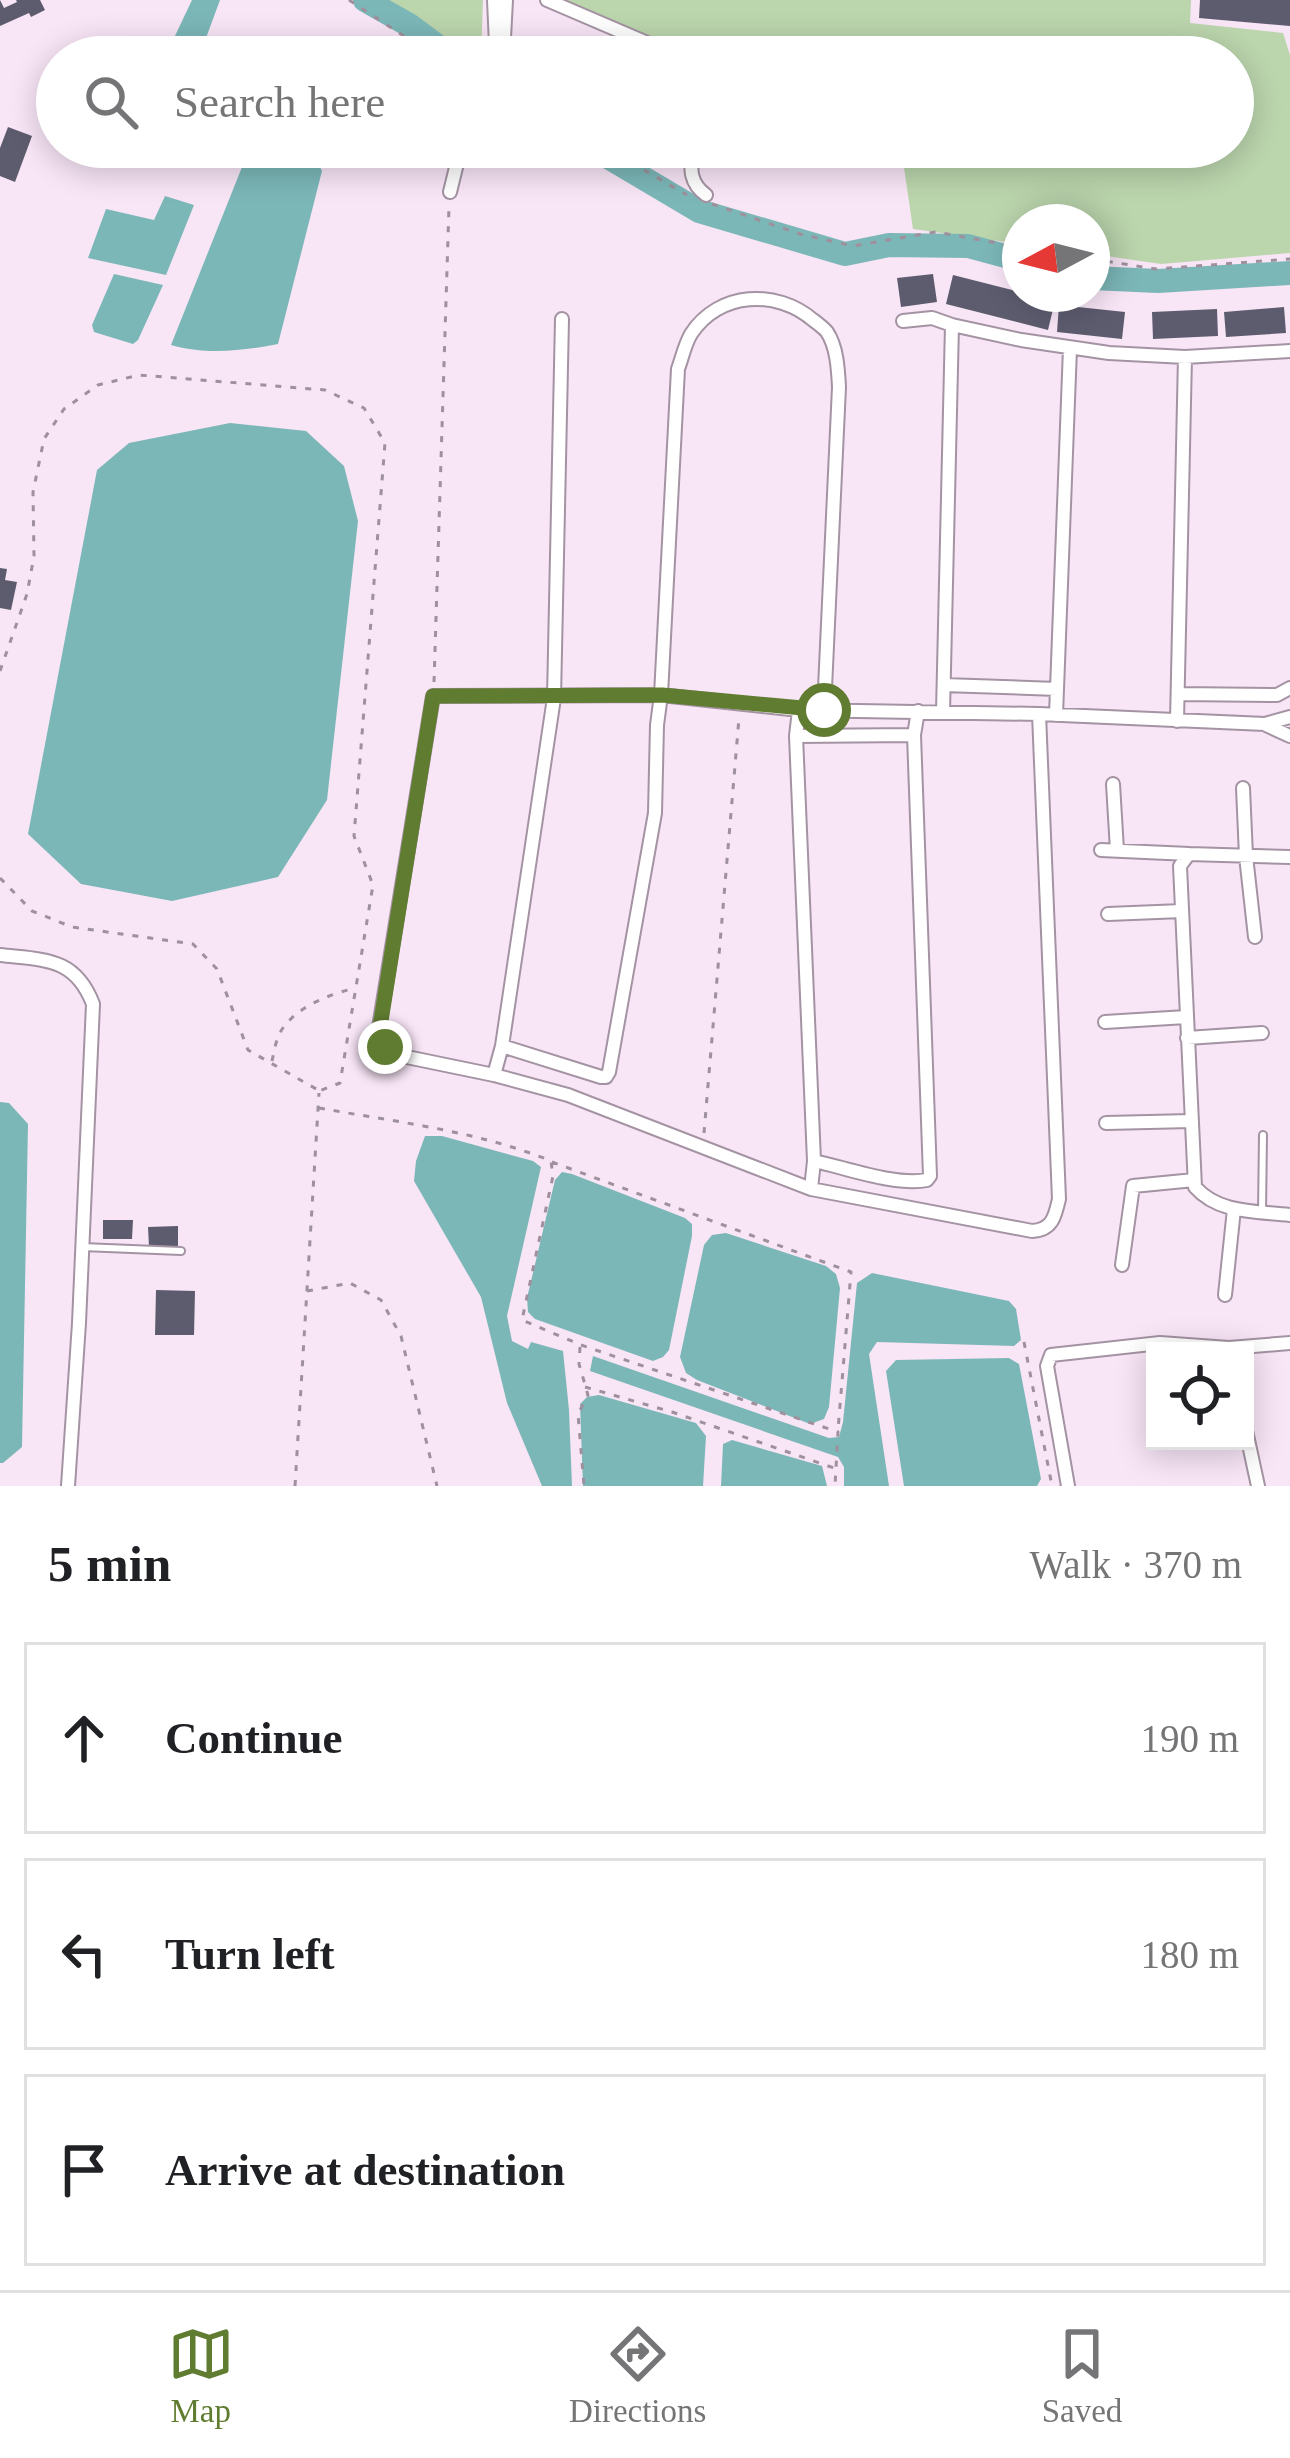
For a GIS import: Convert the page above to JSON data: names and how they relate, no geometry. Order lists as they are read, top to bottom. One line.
{"north":"left","page":{"search":"Search here","heading":["5 min","Walk · 370 m"],"list":[["Continue","190 m"],["Turn left","180 m"],"Arrive at destination"],"nav":["Map","Directions","Saved"]}}
